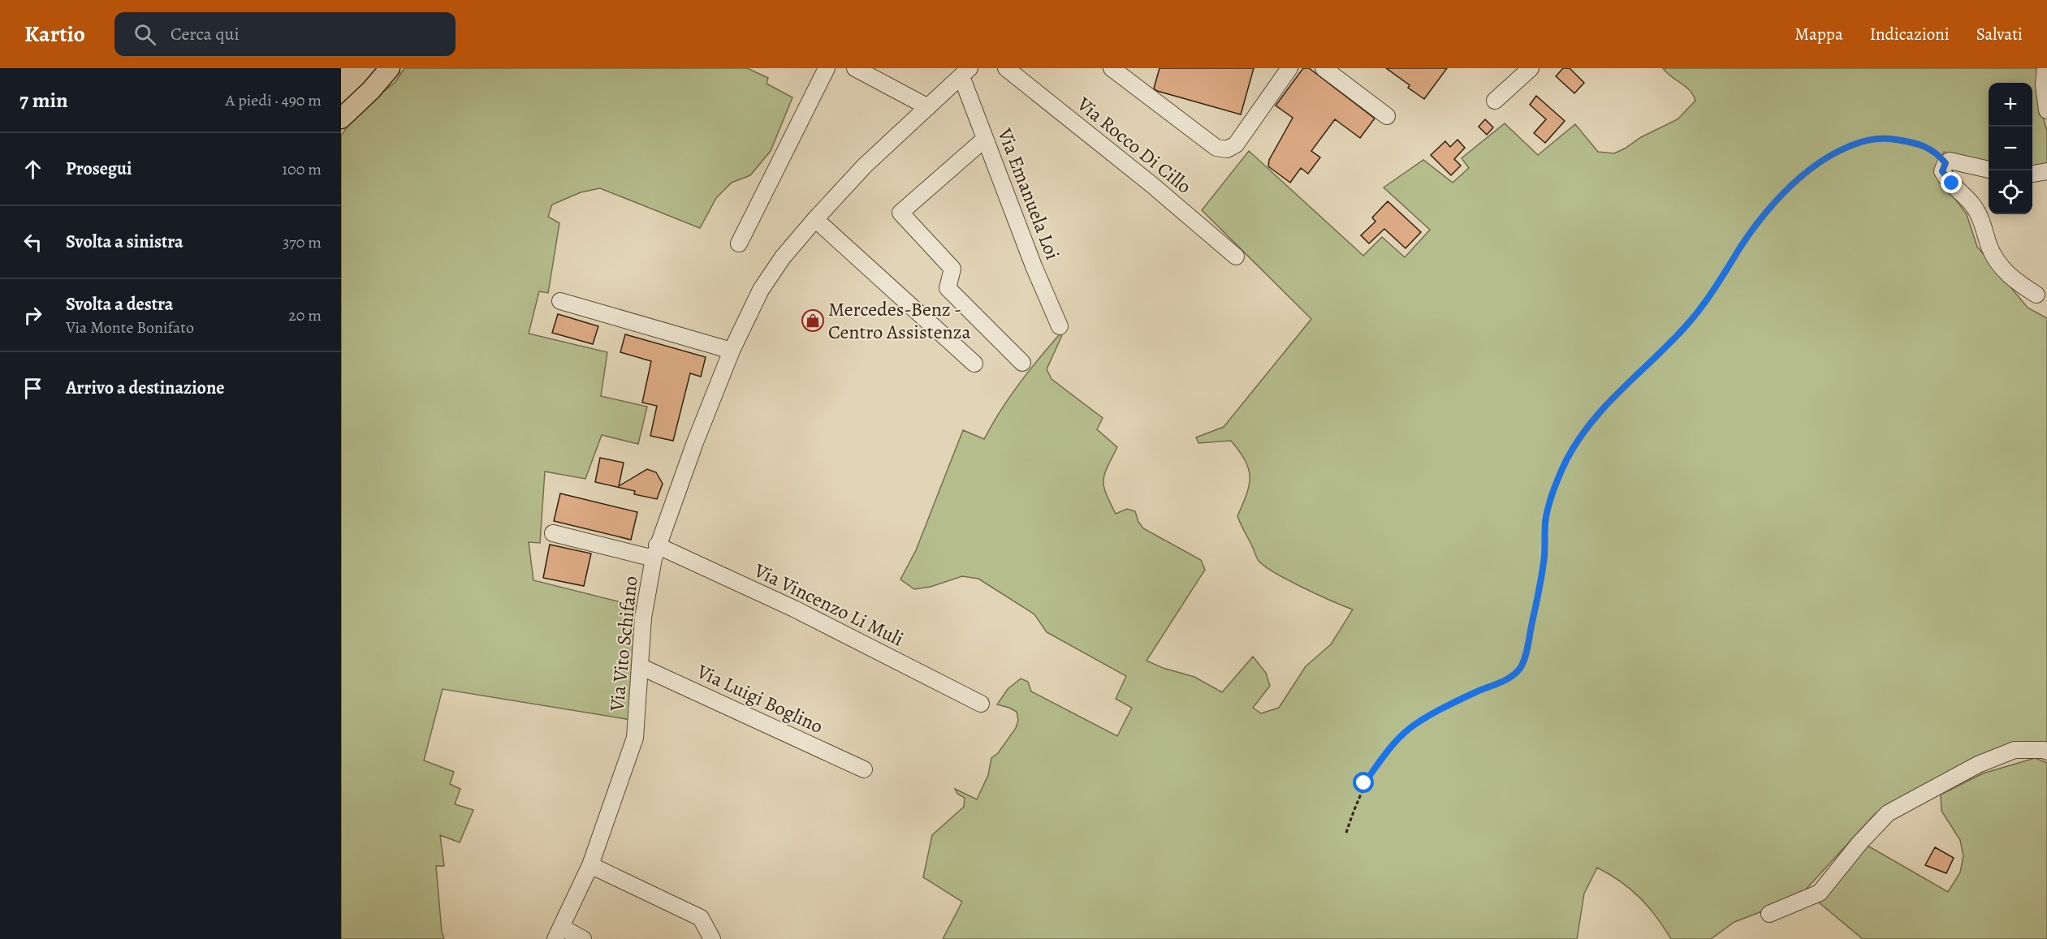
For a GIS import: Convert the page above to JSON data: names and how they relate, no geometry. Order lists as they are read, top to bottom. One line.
{"streets":{"street":["Via Rocco Di Cillo","Via Emanuela Loi","Via Vincenzo Li Muli","Via Vito Schifano","Via Luigi Boglino"]},"crossings":[["Via Emanuela Loi","Via Vito Schifano"],["Via Vincenzo Li Muli","Via Vito Schifano"],["Via Vito Schifano","Via Luigi Boglino"]],"places":{"shop":["Mercedes-Benz - Centro Assistenza"]},"page":{"header":"Kartio","search":"Cerca qui","nav":["Mappa","Indicazioni","Salvati"],"heading":["7 min","A piedi · 490 m"],"map_buttons":["+","−"],"list":[["Prosegui","100 m"],["Svolta a sinistra","370 m"],["Svolta a destra","Via Monte Bonifato","20 m"],"Arrivo a destinazione"]}}
